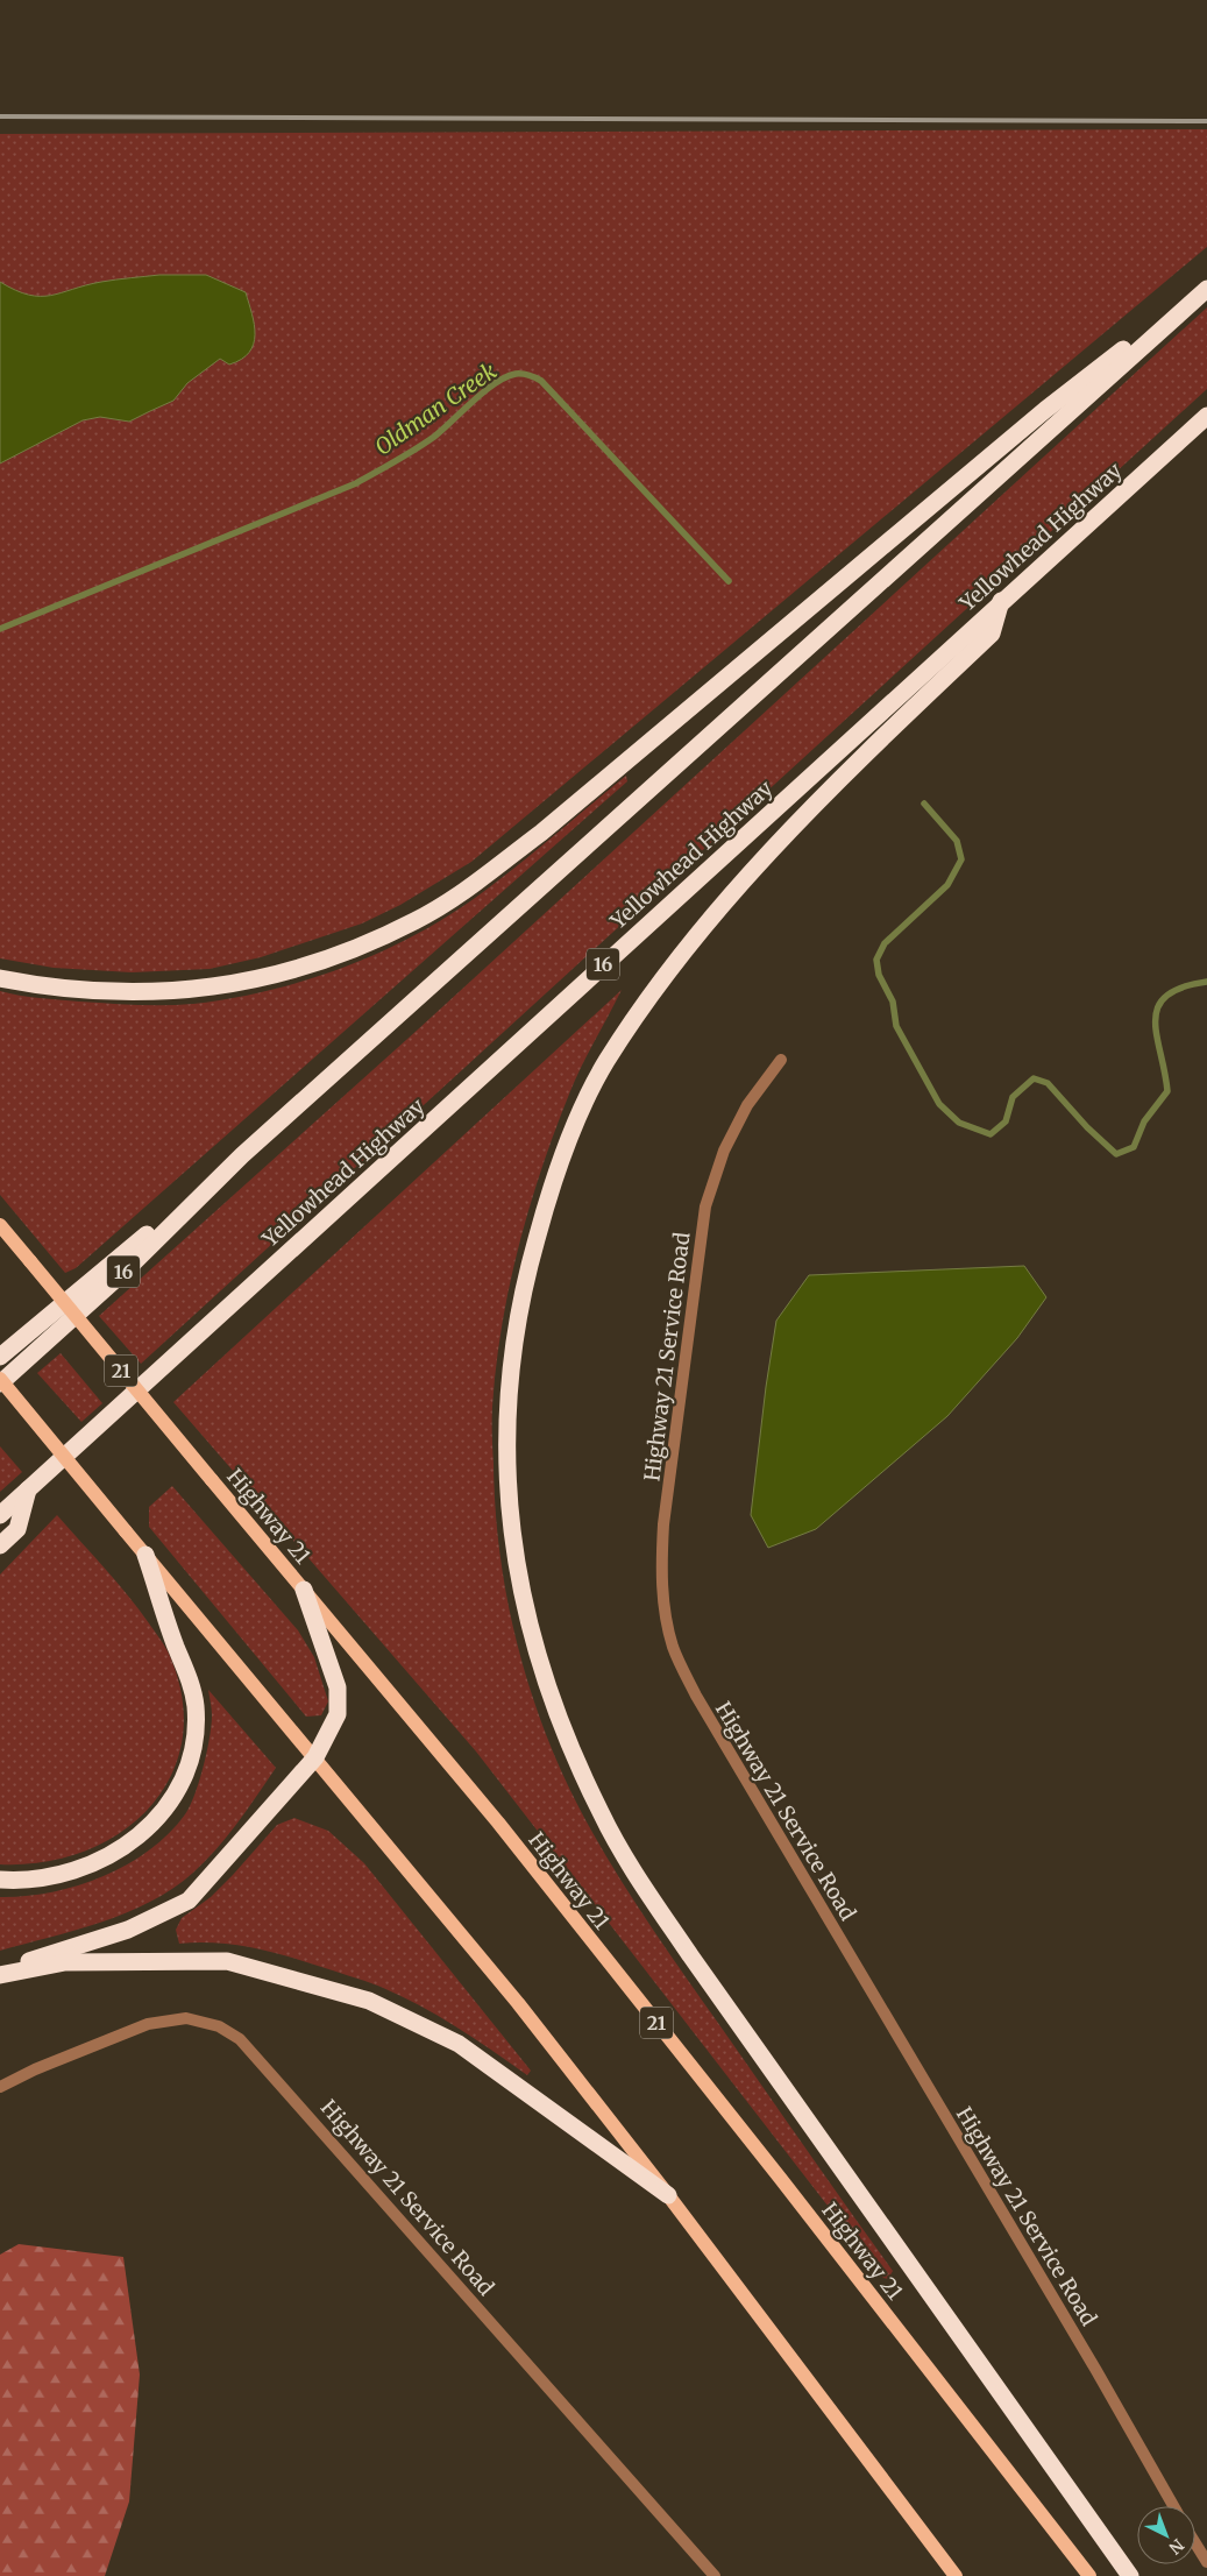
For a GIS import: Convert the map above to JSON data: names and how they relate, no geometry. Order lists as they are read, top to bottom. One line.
{"streets":{"highway":["Yellowhead Highway","16"],"main road":["21","Highway 21"],"street":["Highway 21 Service Road"]},"water":["Oldman Creek"],"north":"bottom right"}
